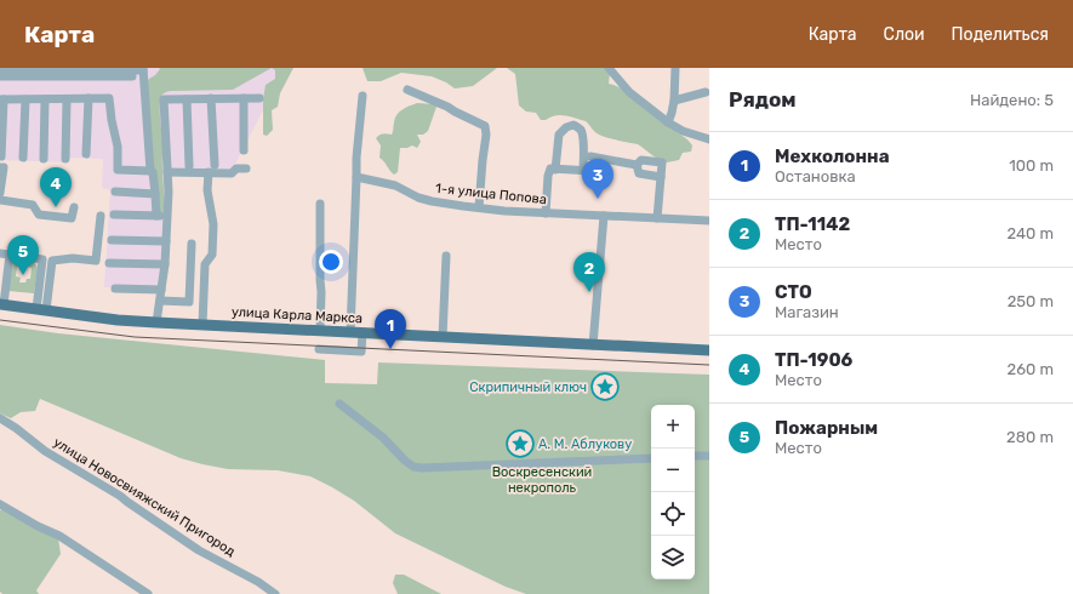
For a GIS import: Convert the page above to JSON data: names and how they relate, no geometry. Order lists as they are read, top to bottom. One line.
{"streets":{"main road":["улица Карла Маркса"],"street":["1-я улица Попова","улица Новосвияжский Пригород"]},"parks":["Воскресенский некрополь"],"places":{"place":["Скрипичный ключ","А. М. Аблукову"]},"page":{"header":"Карта","nav":["Карта","Слои","Поделиться"],"heading":["Рядом","Найдено: 5"],"list":[{"mark":"1","name":"Мехколонна","note":"Остановка","value":"100 m"},{"mark":"2","name":"ТП-1142","note":"Место","value":"240 m"},{"mark":"3","name":"СТО","note":"Магазин","value":"250 m"},{"mark":"4","name":"ТП-1906","note":"Место","value":"260 m"},{"mark":"5","name":"Пожарным","note":"Место","value":"280 m"}],"pins":["3","4","5","2","1"],"map_buttons":["+","−"]}}
